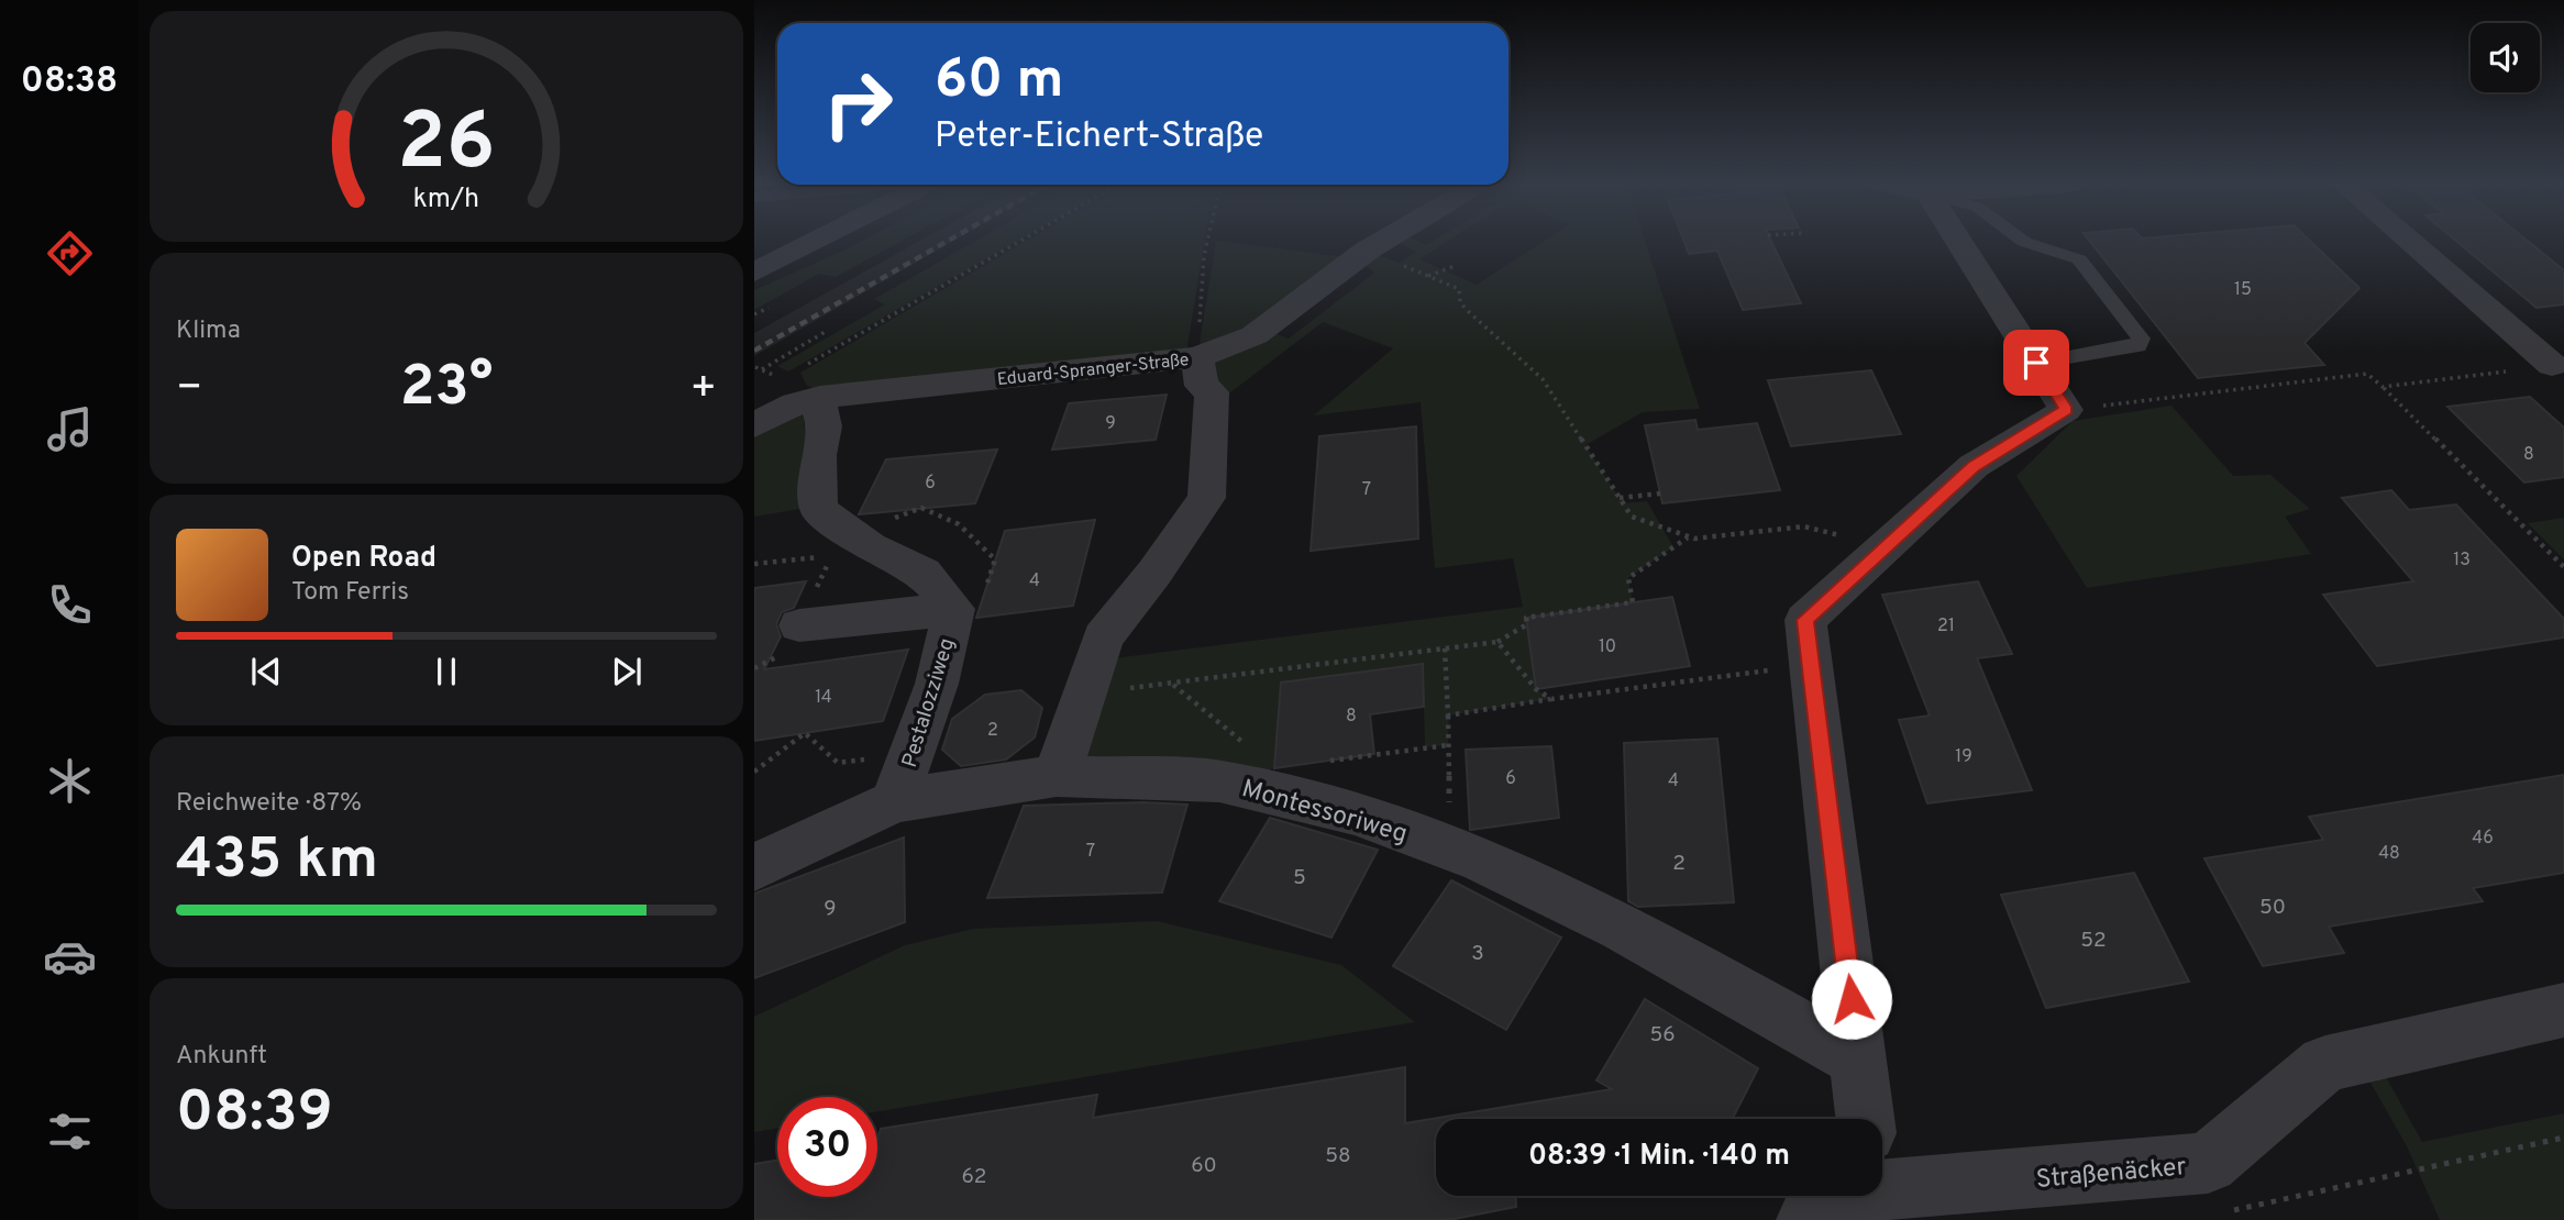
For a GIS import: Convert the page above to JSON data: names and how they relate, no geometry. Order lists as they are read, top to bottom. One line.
{"streets":{"street":["Eduard-Spranger-Straße","Pestalozziweg","Montessoriweg","Straßenäcker"]},"crossings":[["Eduard-Spranger-Straße","Pestalozziweg"],["Pestalozziweg","Montessoriweg"]],"house_numbers":["15","9","8","6","7","13","4","21","10","14","8","2","19","6","4","46","7","48","2","5","50","9","52","3","56","58","60","62"],"page":{"tabs":"08:38","turn":["60 m","Peter-Eichert-Straße"],"tile":["Klima",["Reichweite · 87%","435 km"],["Ankunft","08:39"]],"heat":["−","23°","+"],"song":["Open Road","Tom Ferris"],"limit":"30","trip":"08:39 · 1 Min. · 140 m","gauge":["26","km/h"]}}
